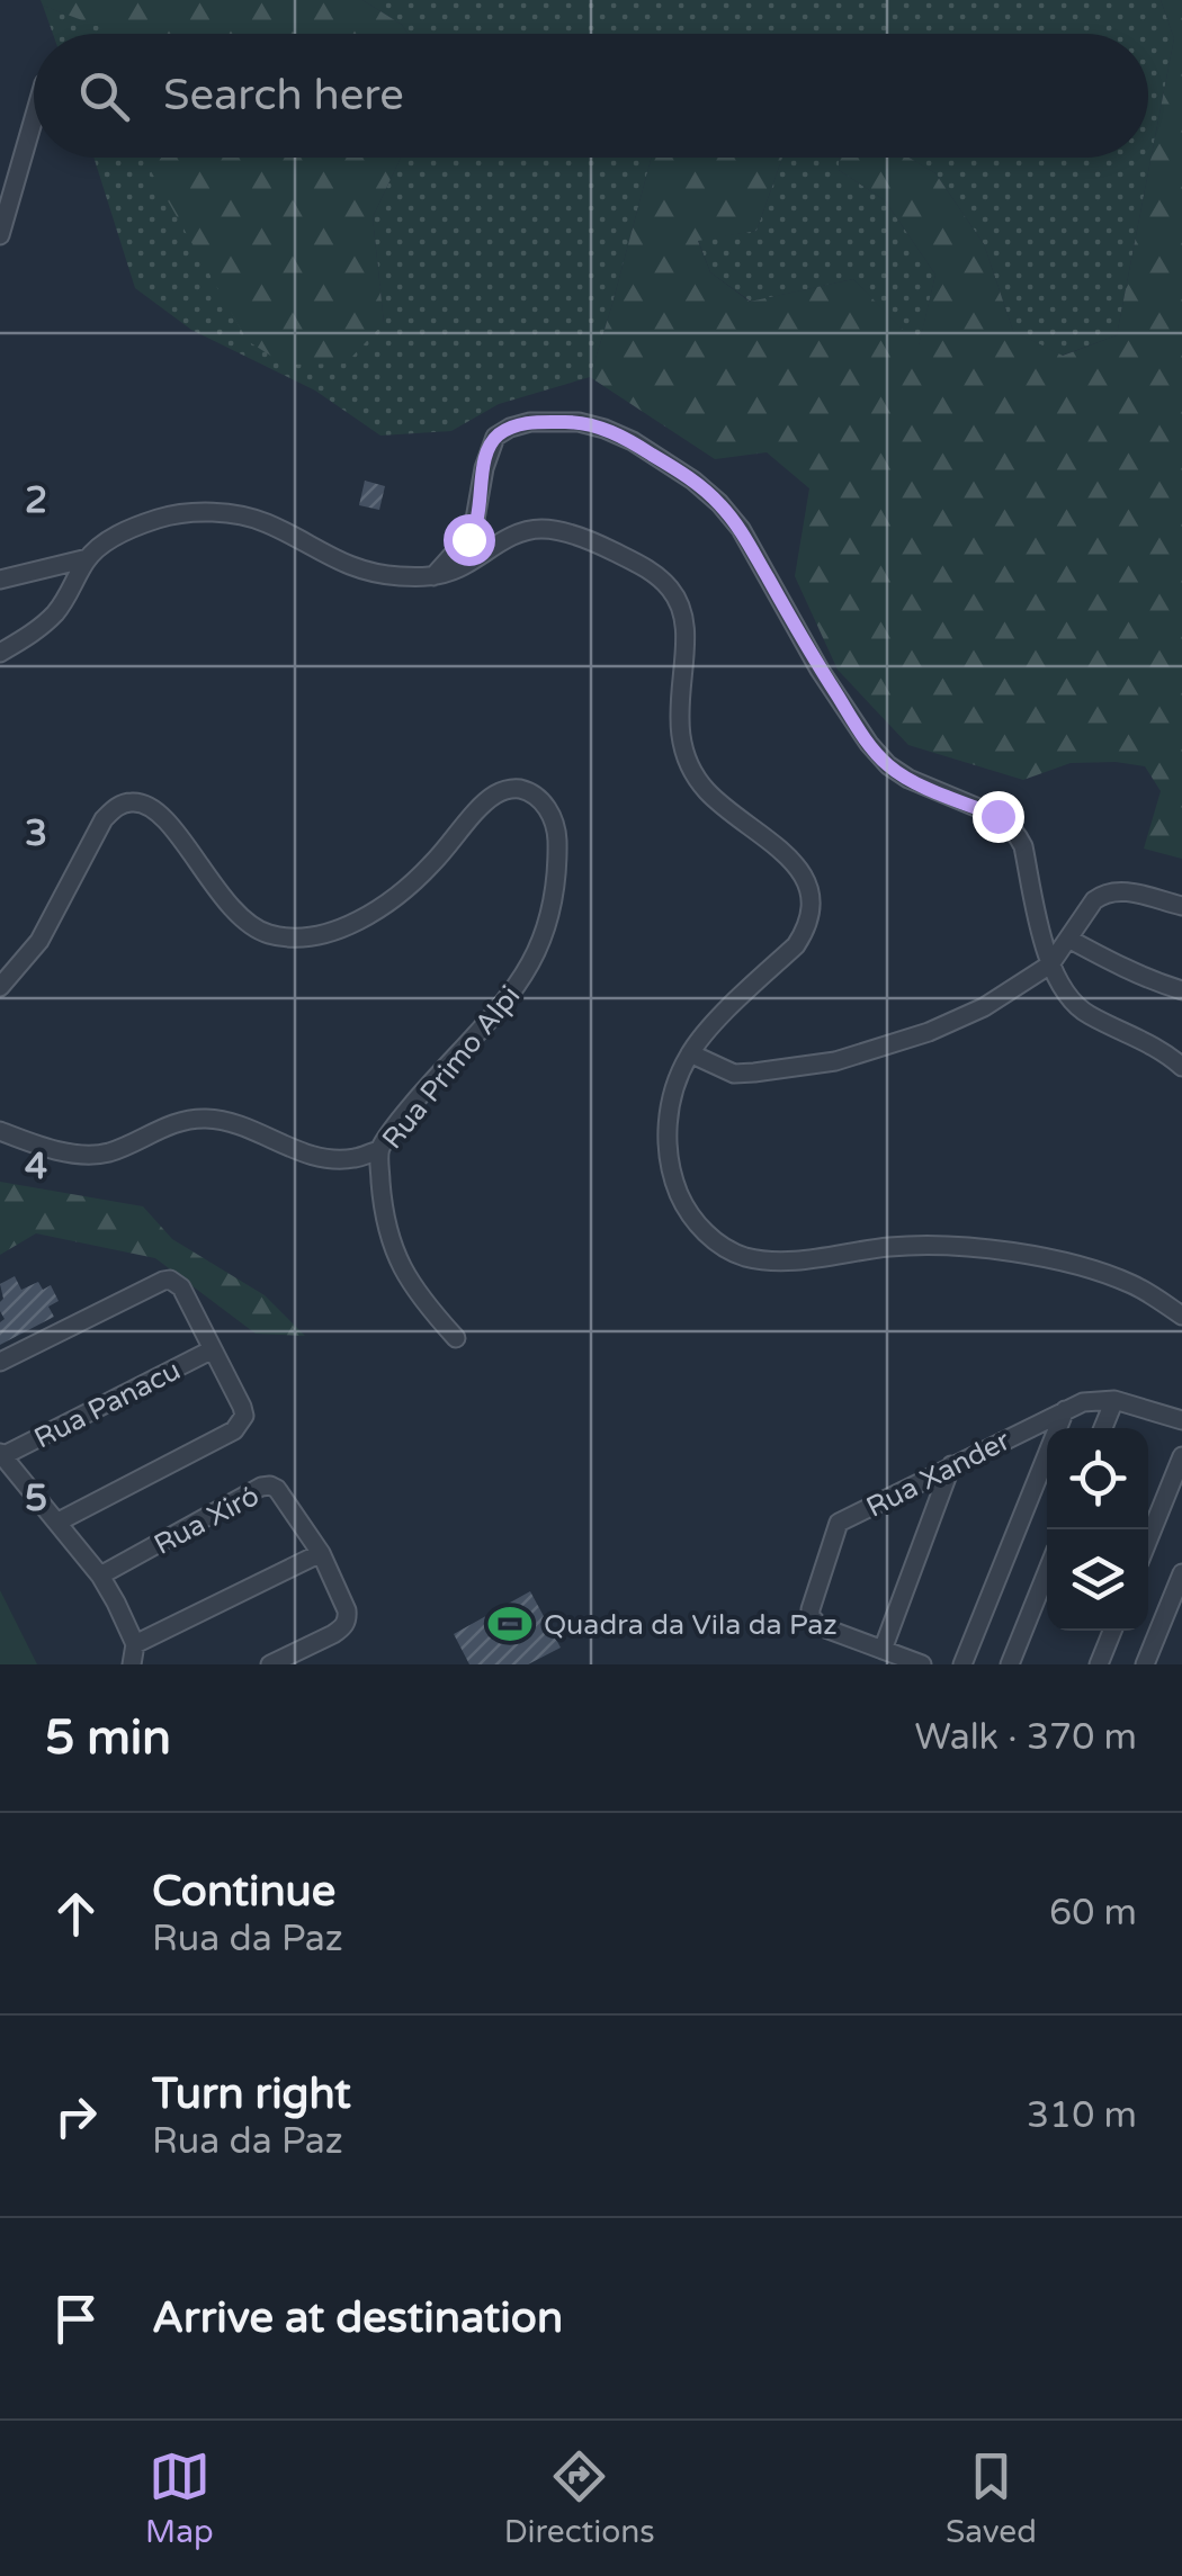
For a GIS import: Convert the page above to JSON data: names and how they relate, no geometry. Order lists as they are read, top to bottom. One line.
{"streets":{"street":["Rua Primo Alpi","Rua Panacu","Rua Xander","Rua Xiró"]},"places":{"sports":["Quadra da Vila da Paz"]},"page":{"search":"Search here","heading":["5 min","Walk · 370 m"],"list":[["Continue","Rua da Paz","60 m"],["Turn right","Rua da Paz","310 m"],"Arrive at destination"],"nav":["Map","Directions","Saved"]},"grid":{"rows":["2","3","4","5"]}}
